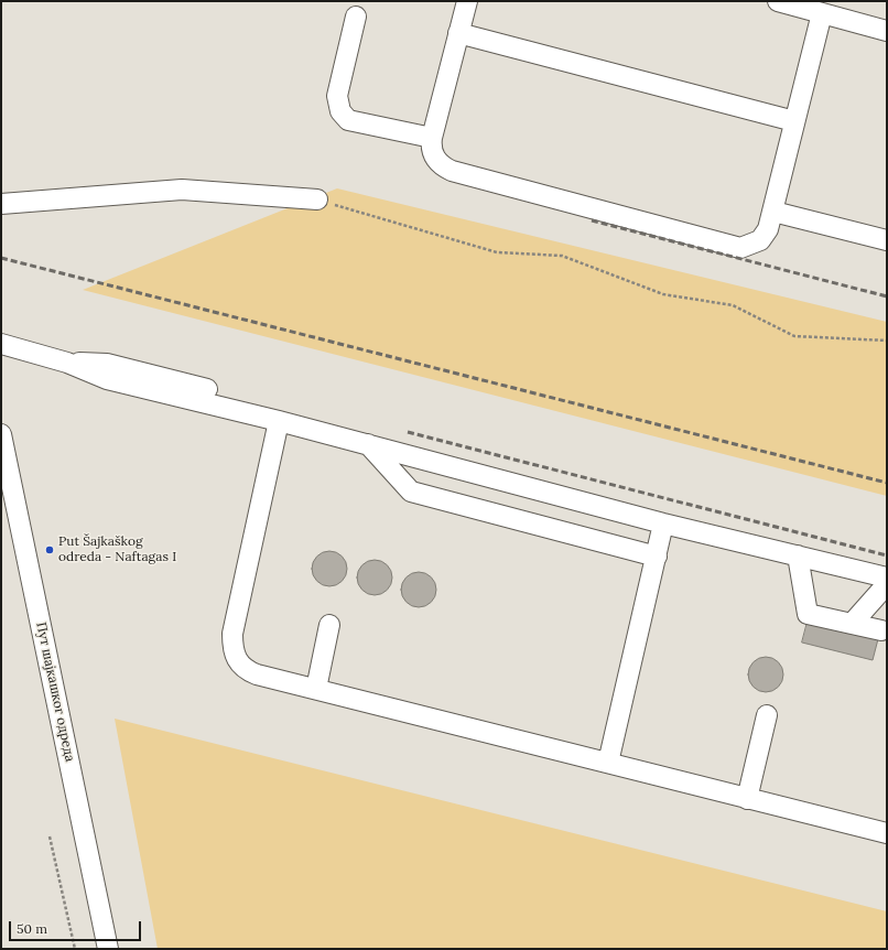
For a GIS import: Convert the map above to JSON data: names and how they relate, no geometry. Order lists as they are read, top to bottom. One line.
{"streets":{"street":["Пут шајкашког одреда"]},"places":["Put Šajkaškog odreda - Naftagas I"],"scale_bar":"50 m"}
